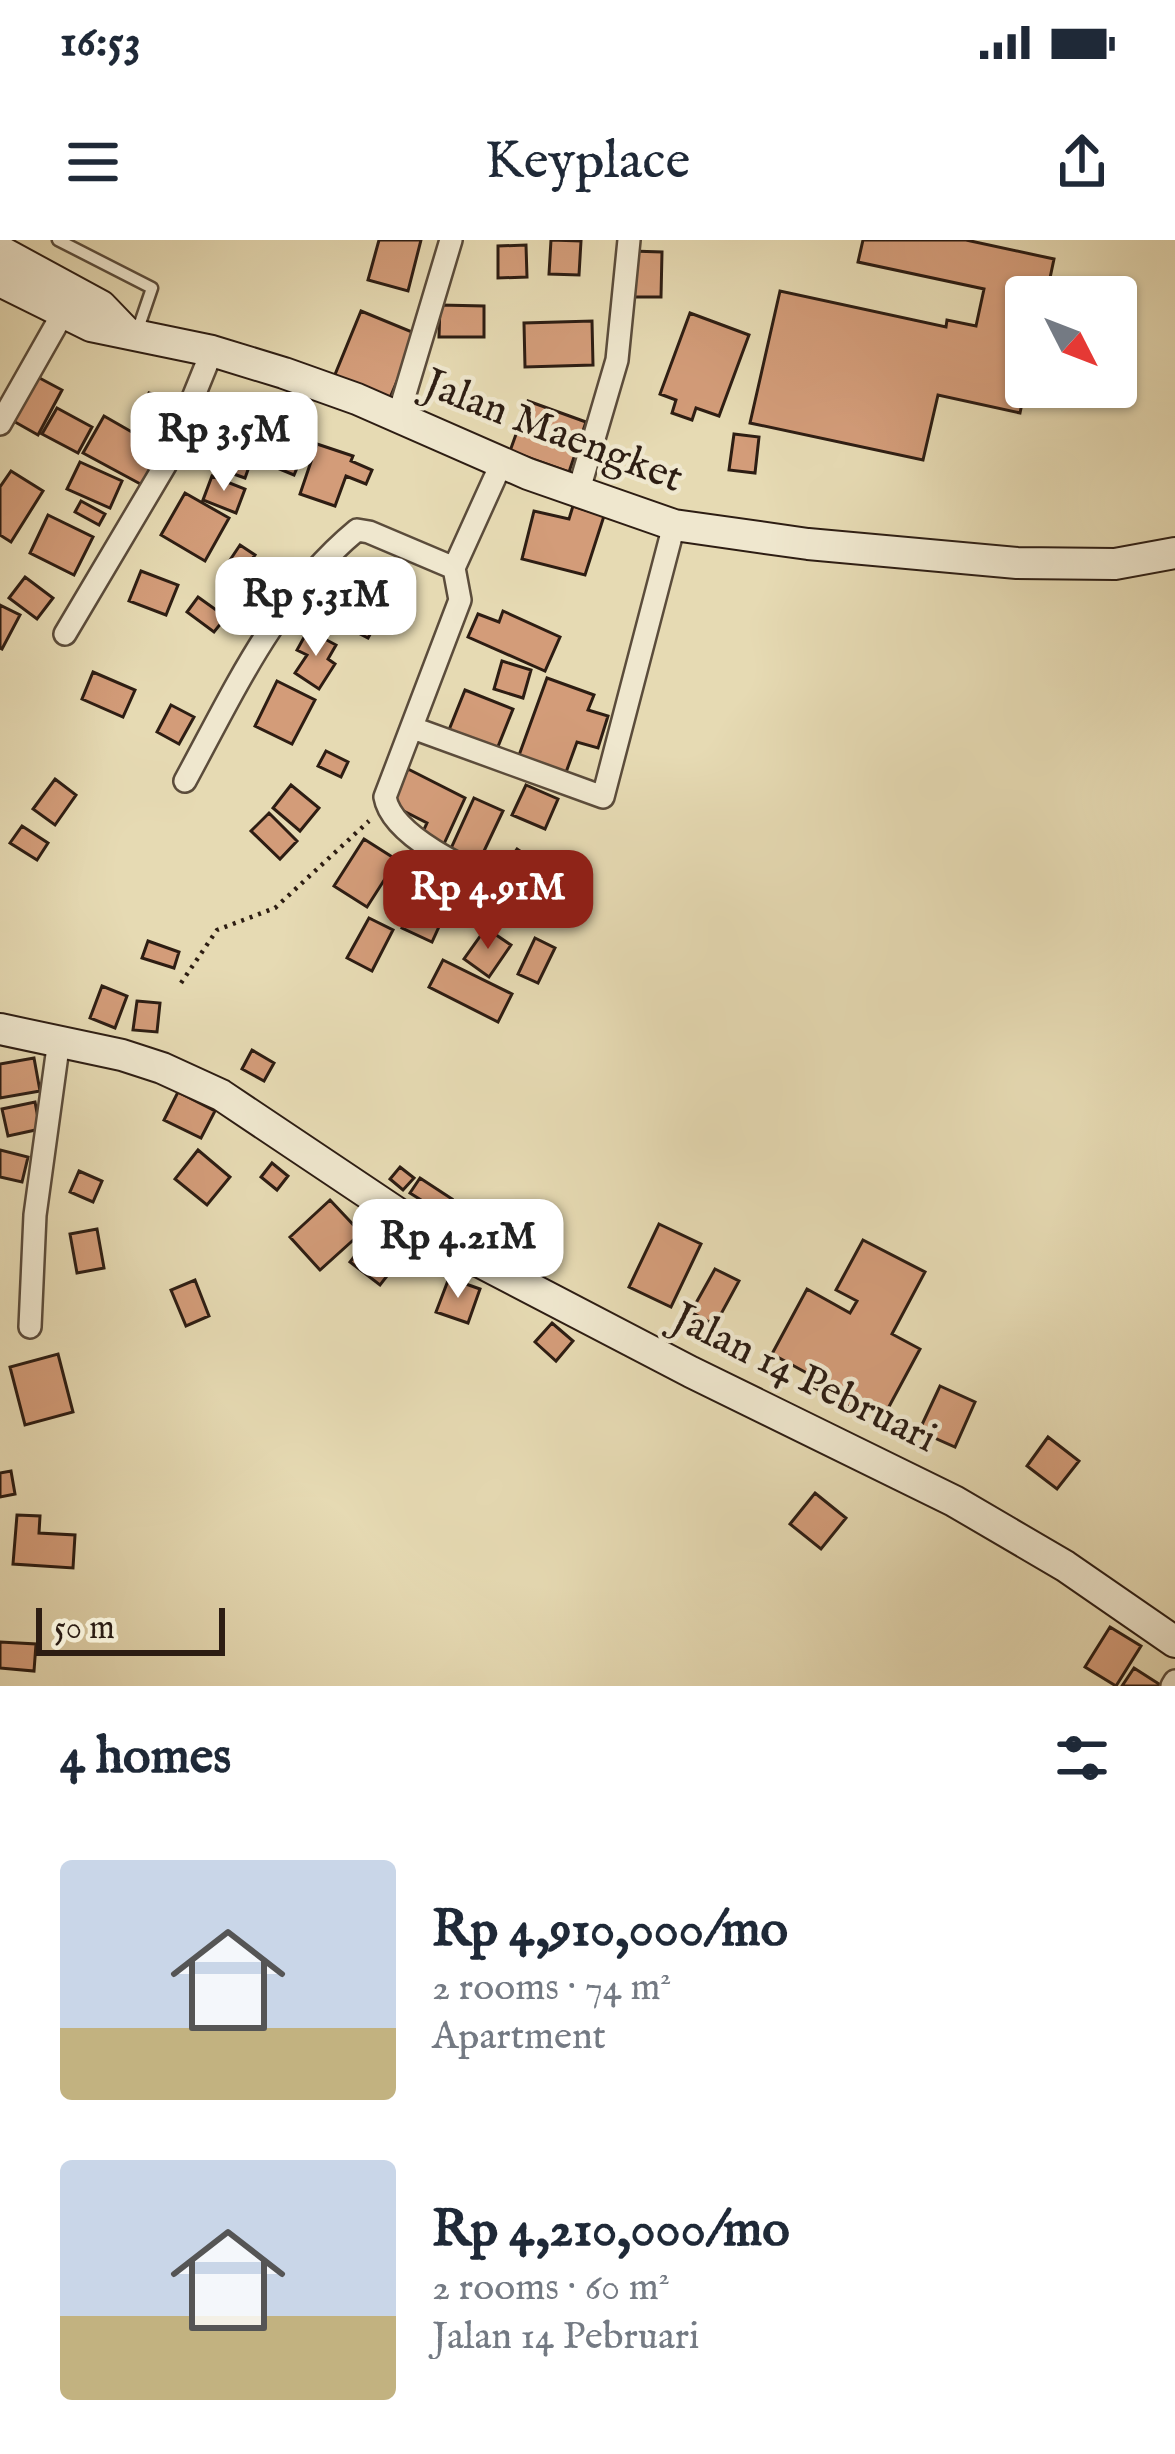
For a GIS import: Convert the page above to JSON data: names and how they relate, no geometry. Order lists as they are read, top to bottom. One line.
{"streets":{"street":["Jalan Maengket","Jalan 14 Pebruari"]},"scale_bar":"50 m","north":"bottom right","page":{"status":"16:53","header":"Keyplace","price":["Rp 3.5M","Rp 5.31M","Rp 4.91M","Rp 4.21M"],"scale":"50 m","heading":"4 homes","list":[{"name":"Rp 4,910,000/mo","note":"2 rooms · 74 m² · Apartment"},{"name":"Rp 4,210,000/mo","note":"2 rooms · 60 m² · Jalan 14 Pebruari"}]}}
